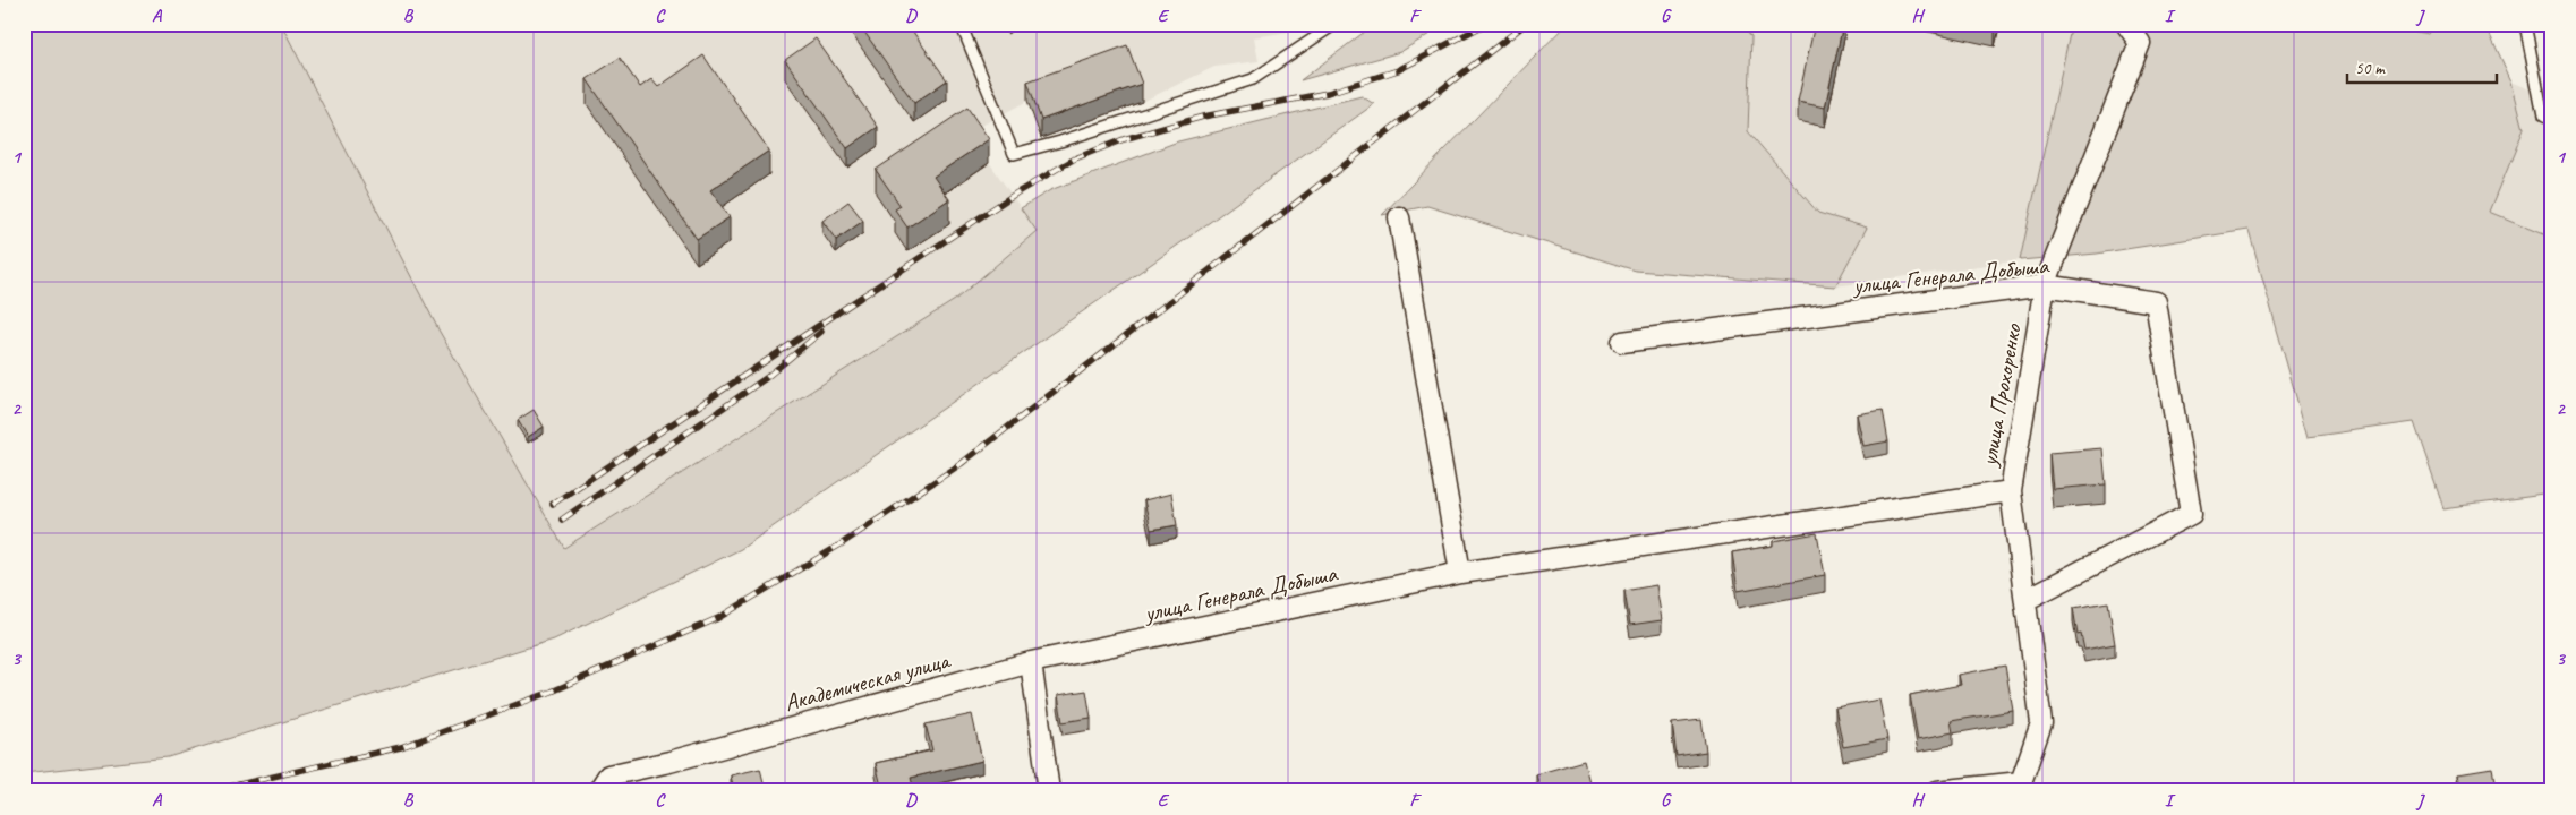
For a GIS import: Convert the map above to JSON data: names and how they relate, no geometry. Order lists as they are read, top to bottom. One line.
{"streets":{"street":["улица Генерала Добыша","улица Прохоренко","Академическая улица"]},"crossings":[["улица Генерала Добыша","улица Прохоренко"],["улица Генерала Добыша","Академическая улица"]],"scale_bar":"50 m","grid":{"columns":["A","B","C","D","E","F","G","H","I","J"],"rows":["1","2","3"]}}
